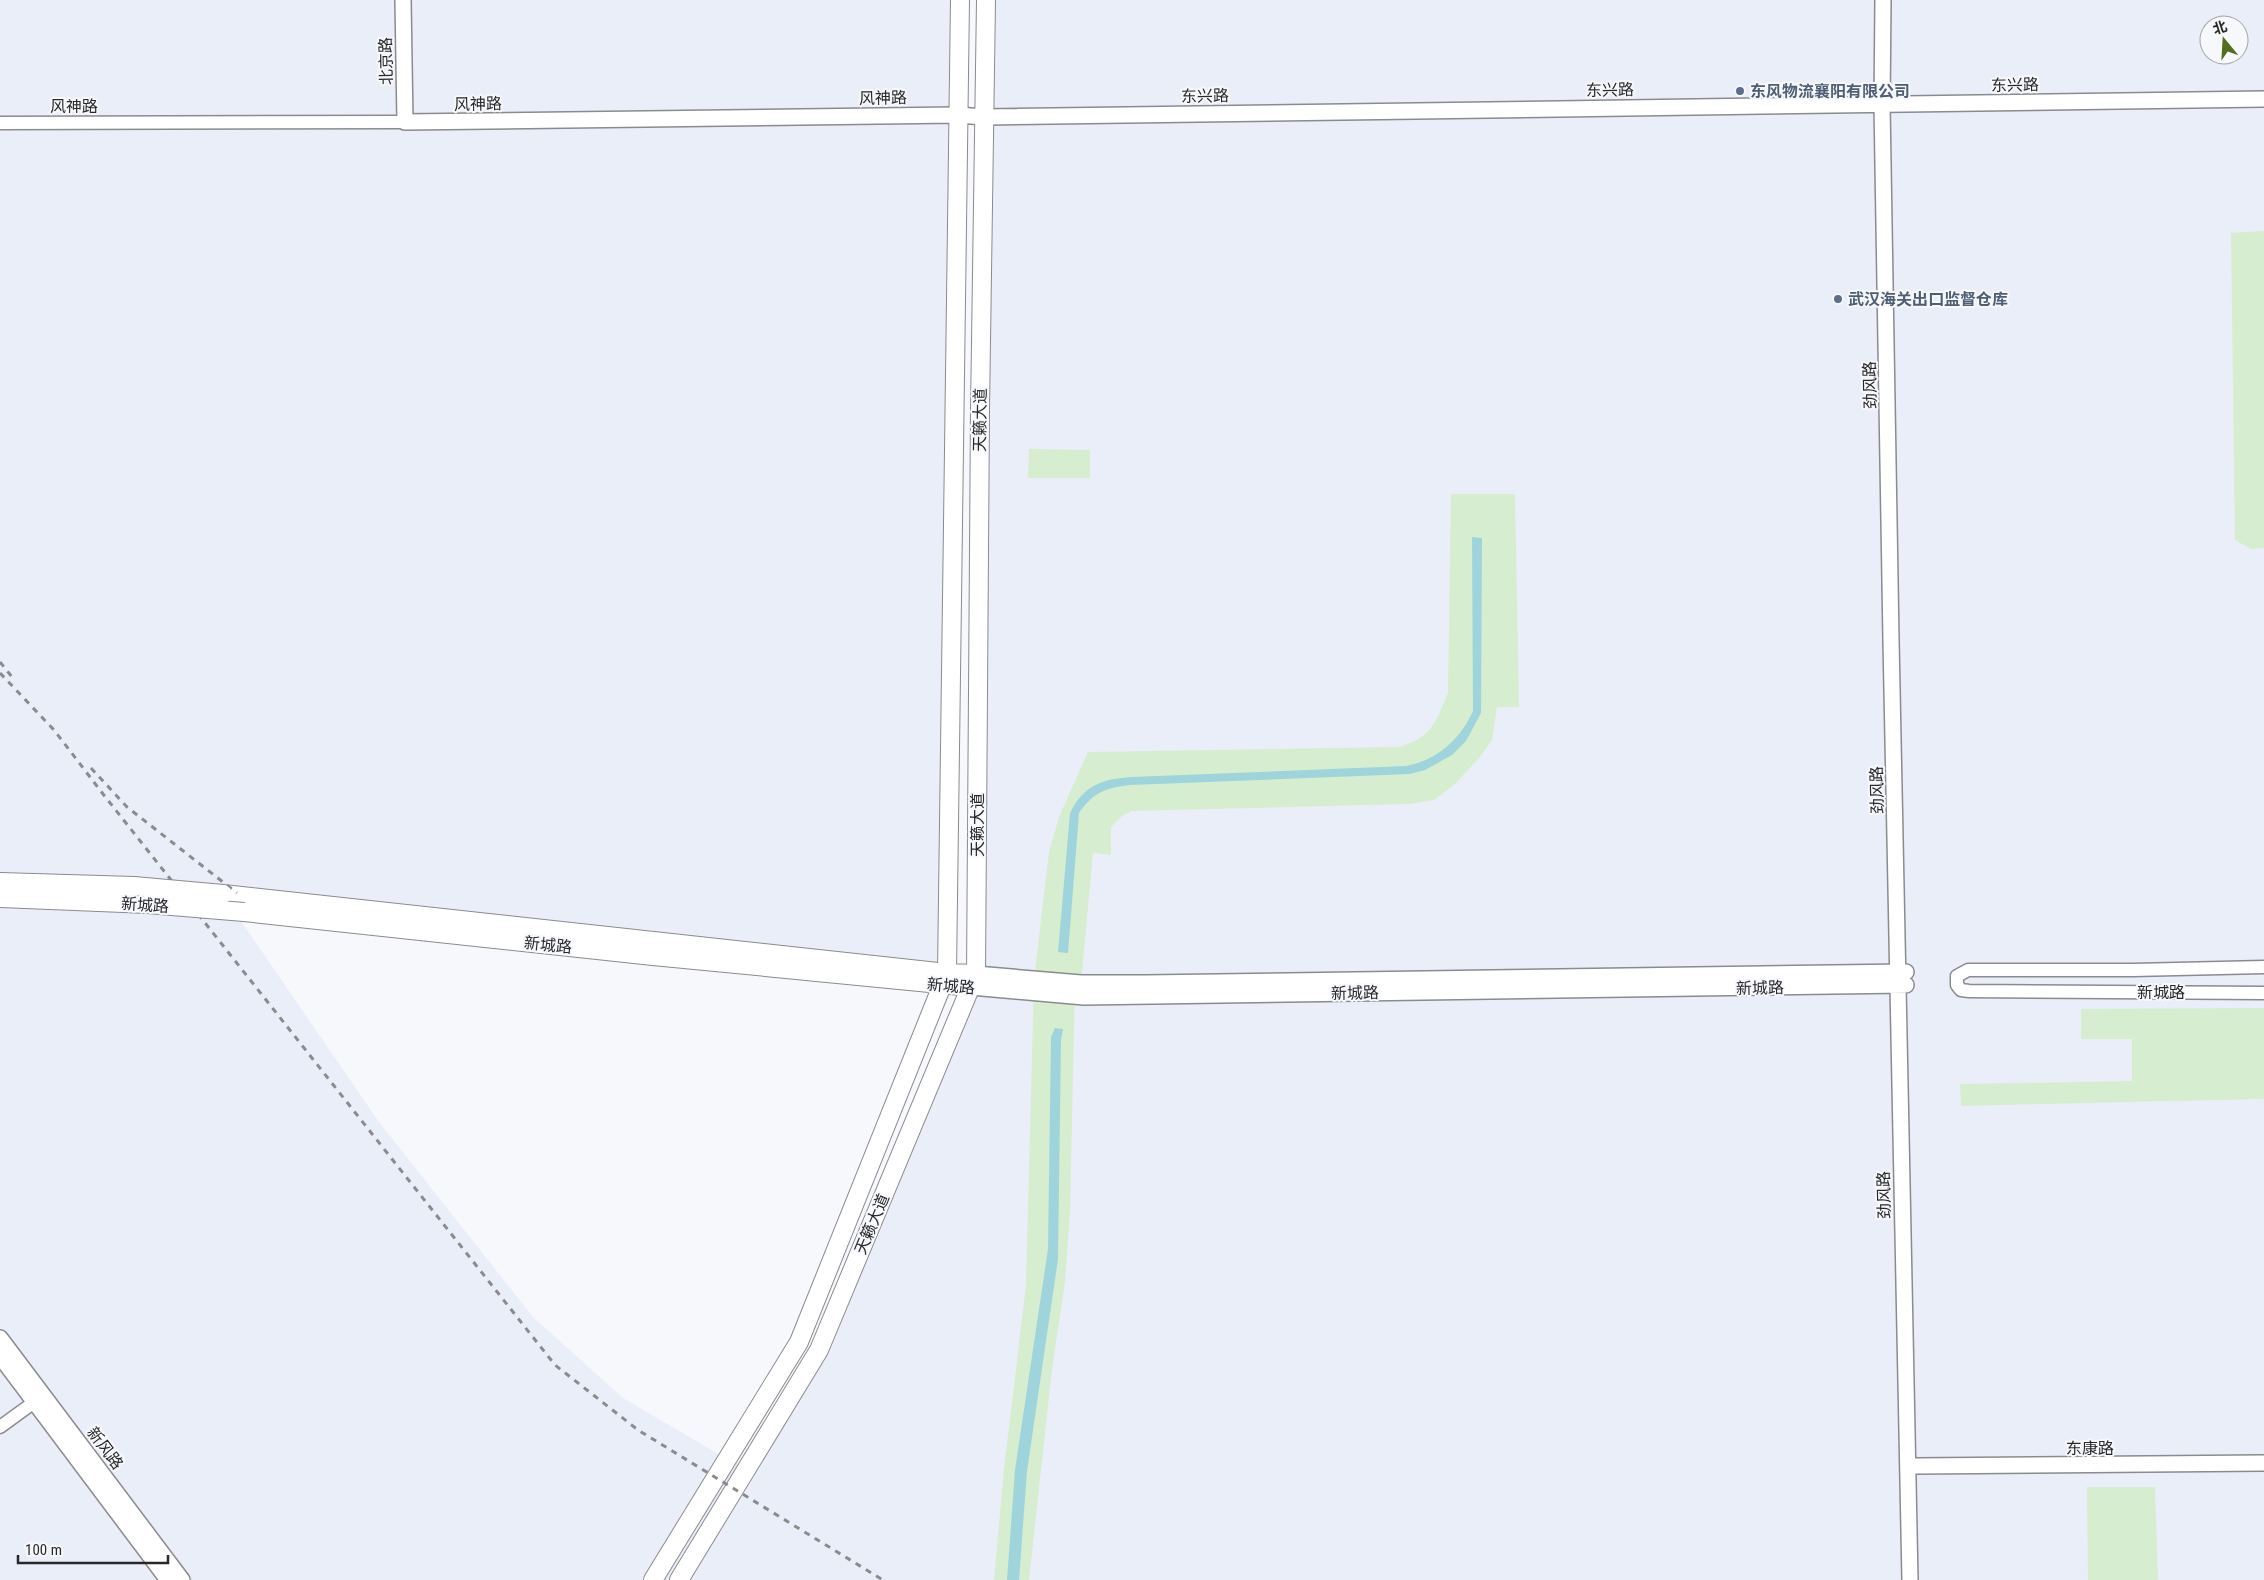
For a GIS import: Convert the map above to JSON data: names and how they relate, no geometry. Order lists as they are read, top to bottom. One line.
{"streets":{"main road":["天籁大道","新城路"],"street":["北京路","东兴路","风神路","劲风路","新风路","东康路"]},"crossings":[["北京路","风神路"],["东兴路","风神路"],["东兴路","劲风路"],["东兴路","天籁大道"],["风神路","天籁大道"],["劲风路","新城路"],["劲风路","东康路"],["天籁大道","新城路"]],"places":["东风物流襄阳有限公司","武汉海关出口监督仓库"],"scale_bar":"100 m","north":"top"}
